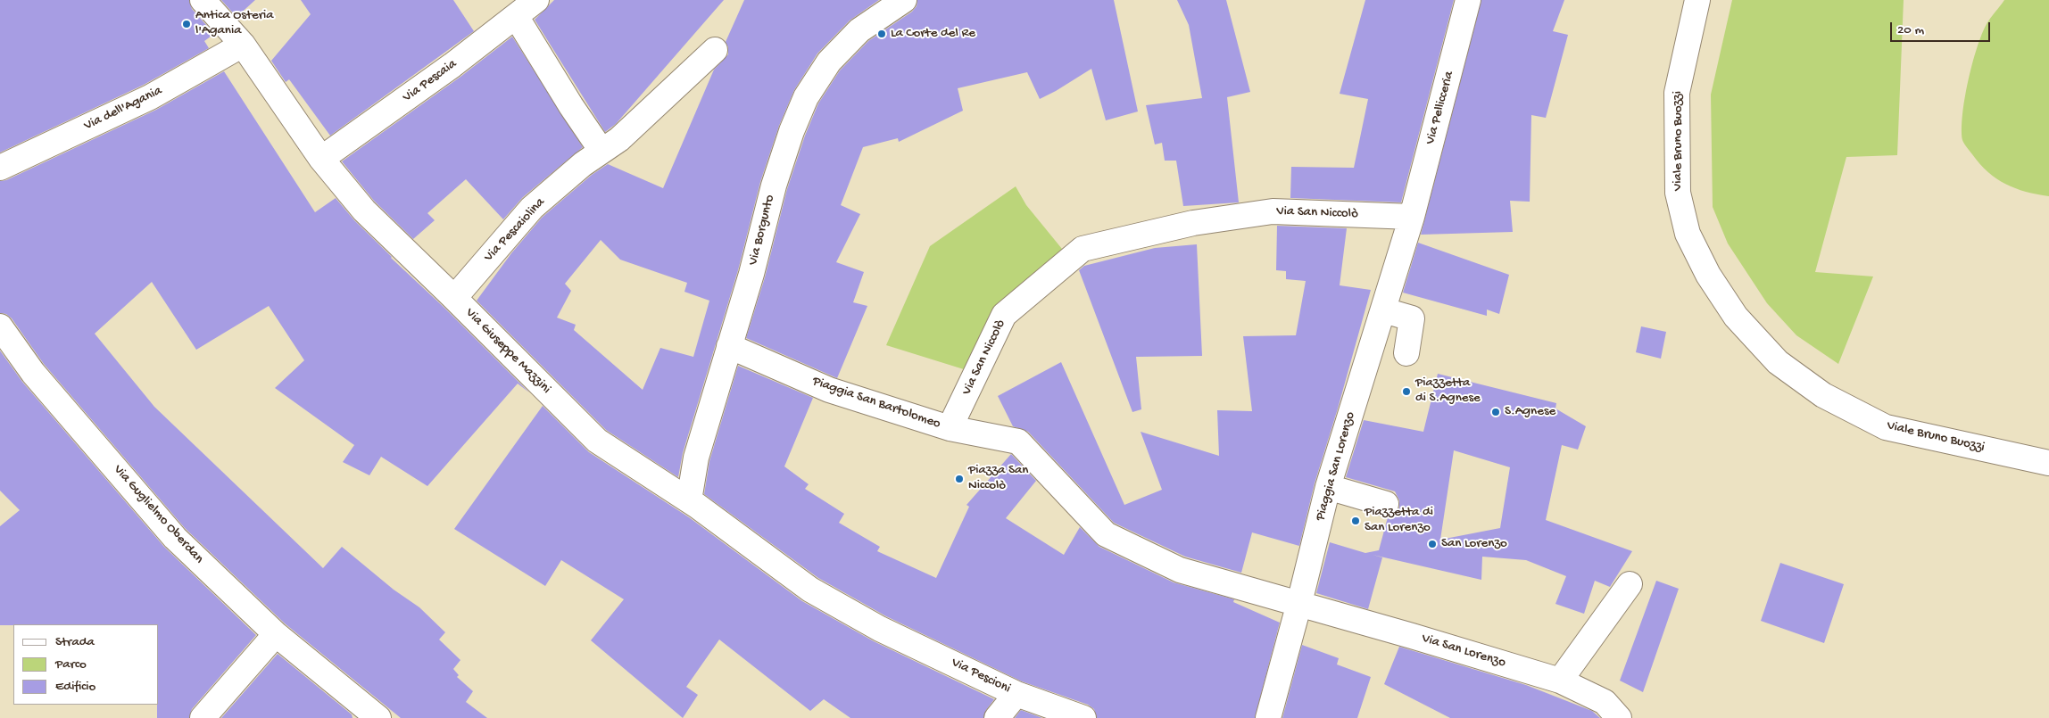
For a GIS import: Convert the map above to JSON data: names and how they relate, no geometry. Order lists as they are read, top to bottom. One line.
{"streets":{"street":["Via Pescaia","Via Pellicceria","Via dell'Agania","Viale Bruno Buozzi","Via San Niccolò","Via Pescaiolina","Via Borgunto","Via Giuseppe Mazzini","Piaggia San Bartolomeo","Piaggia San Lorenzo","Via Guglielmo Oberdan","Via San Lorenzo","Via Pescioni"]},"crossings":[["Via Pescaia","Via Giuseppe Mazzini"],["Via Pellicceria","Via San Niccolò"],["Via Pellicceria","Piaggia San Lorenzo"],["Via dell'Agania","Via Giuseppe Mazzini"],["Via San Niccolò","Piaggia San Bartolomeo"],["Via San Niccolò","Piaggia San Lorenzo"],["Via Pescaiolina","Via Giuseppe Mazzini"],["Via Borgunto","Via Giuseppe Mazzini"],["Via Borgunto","Piaggia San Bartolomeo"],["Via Giuseppe Mazzini","Via Pescioni"],["Piaggia San Lorenzo","Via San Lorenzo"]],"places":["Antica Osteria l'Agania","La Corte del Re","Piazzetta di S.Agnese","S.Agnese","Piazza San Niccolò","Piazzetta di San Lorenzo","San Lorenzo"],"legend":["Strada","Parco","Edificio"],"scale_bar":"20 m"}
